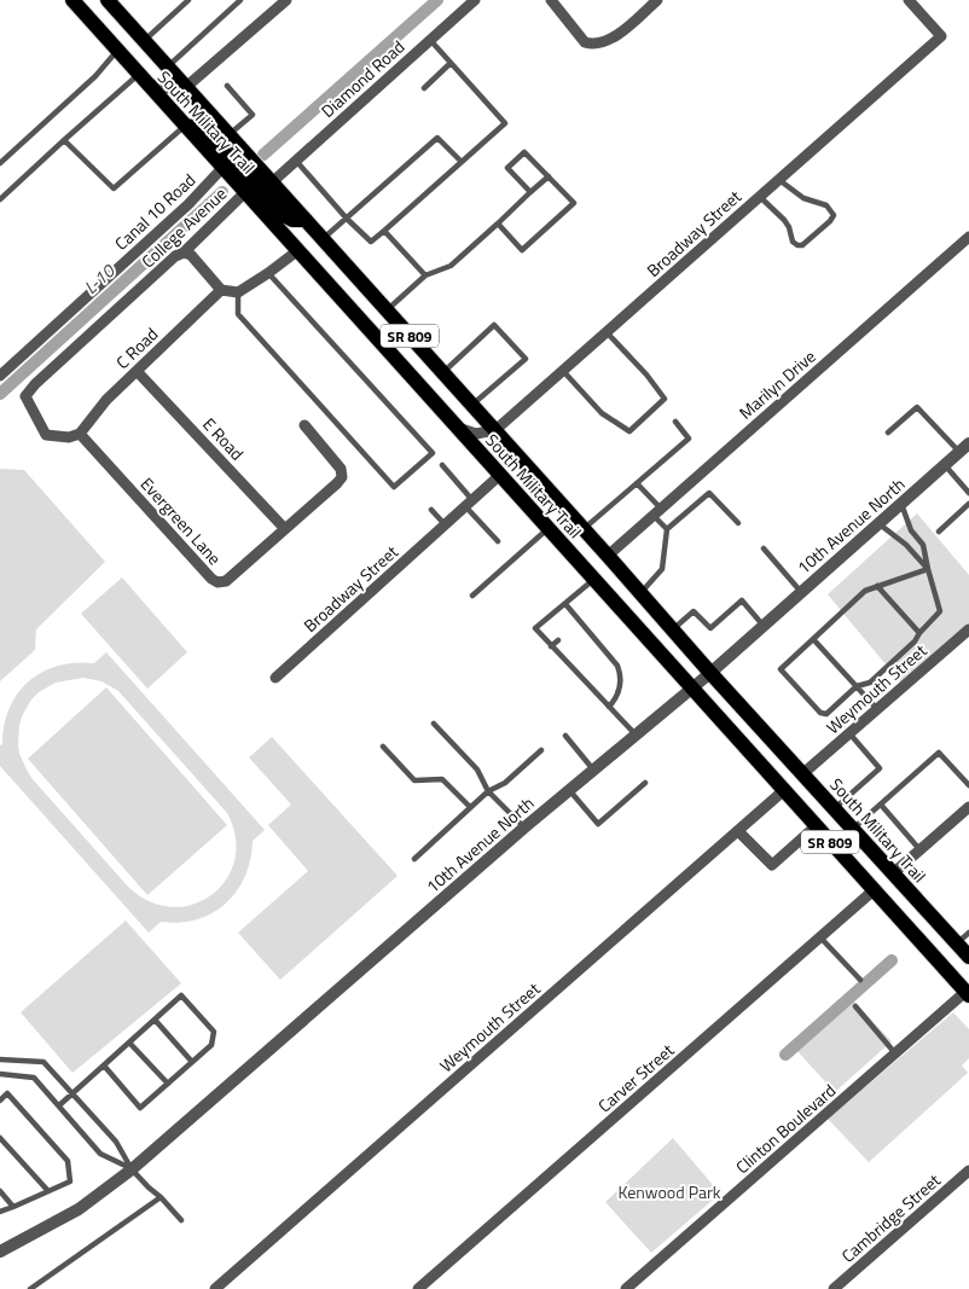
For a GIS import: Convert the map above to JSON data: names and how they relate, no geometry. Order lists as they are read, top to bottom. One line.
{"streets":{"main road":["South Military Trail","SR 809"],"street":["Diamond Road","Canal 10 Road","College Avenue","Broadway Street","C Road","Marilyn Drive","E Road","Evergreen Lane","10th Avenue North","Weymouth Street","Carver Street","Clinton Boulevard","Cambridge Street"]},"crossings":[["Diamond Road","South Military Trail"],["South Military Trail","Canal 10 Road"],["South Military Trail","College Avenue"],["South Military Trail","Broadway Street"],["South Military Trail","Marilyn Drive"],["South Military Trail","10th Avenue North"],["South Military Trail","Weymouth Street"],["South Military Trail","Carver Street"],["South Military Trail","Clinton Boulevard"],["College Avenue","C Road"],["College Avenue","Evergreen Lane"],["C Road","E Road"],["C Road","Evergreen Lane"],["E Road","Evergreen Lane"]],"water":["L-10"],"parks":["Kenwood Park"]}
